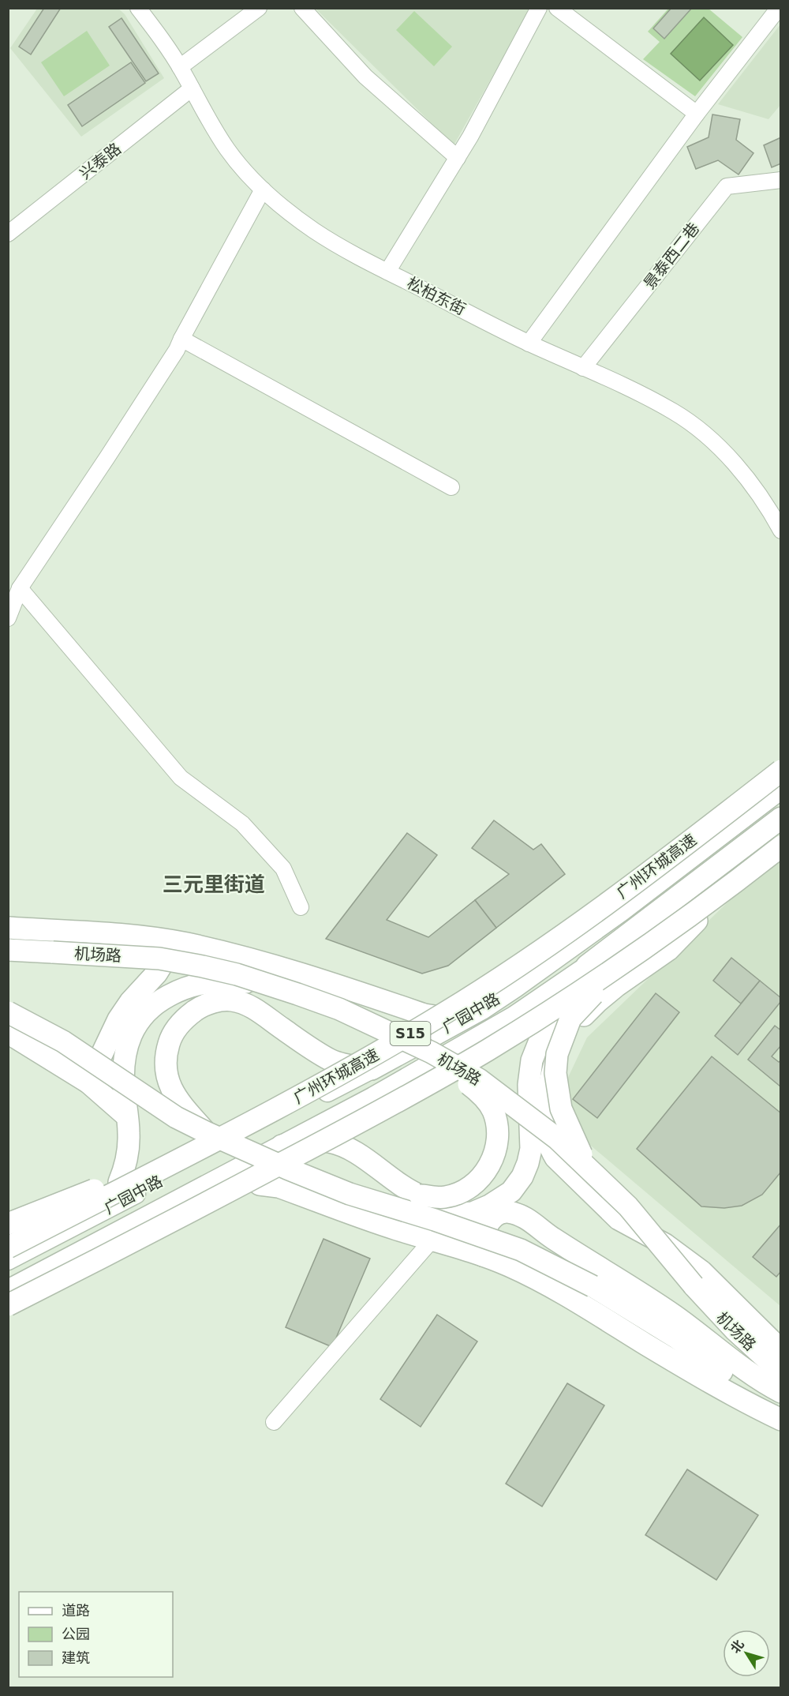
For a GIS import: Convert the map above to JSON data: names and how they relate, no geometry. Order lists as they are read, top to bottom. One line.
{"streets":{"highway":["广州环城高速","机场路","广园中路","S15"],"street":["兴泰路","景泰西二巷","松柏东街"]},"crossings":[["兴泰路","松柏东街"],["景泰西二巷","松柏东街"]],"districts":["三元里街道"],"legend":["道路","公园","建筑"],"north":"top left"}
